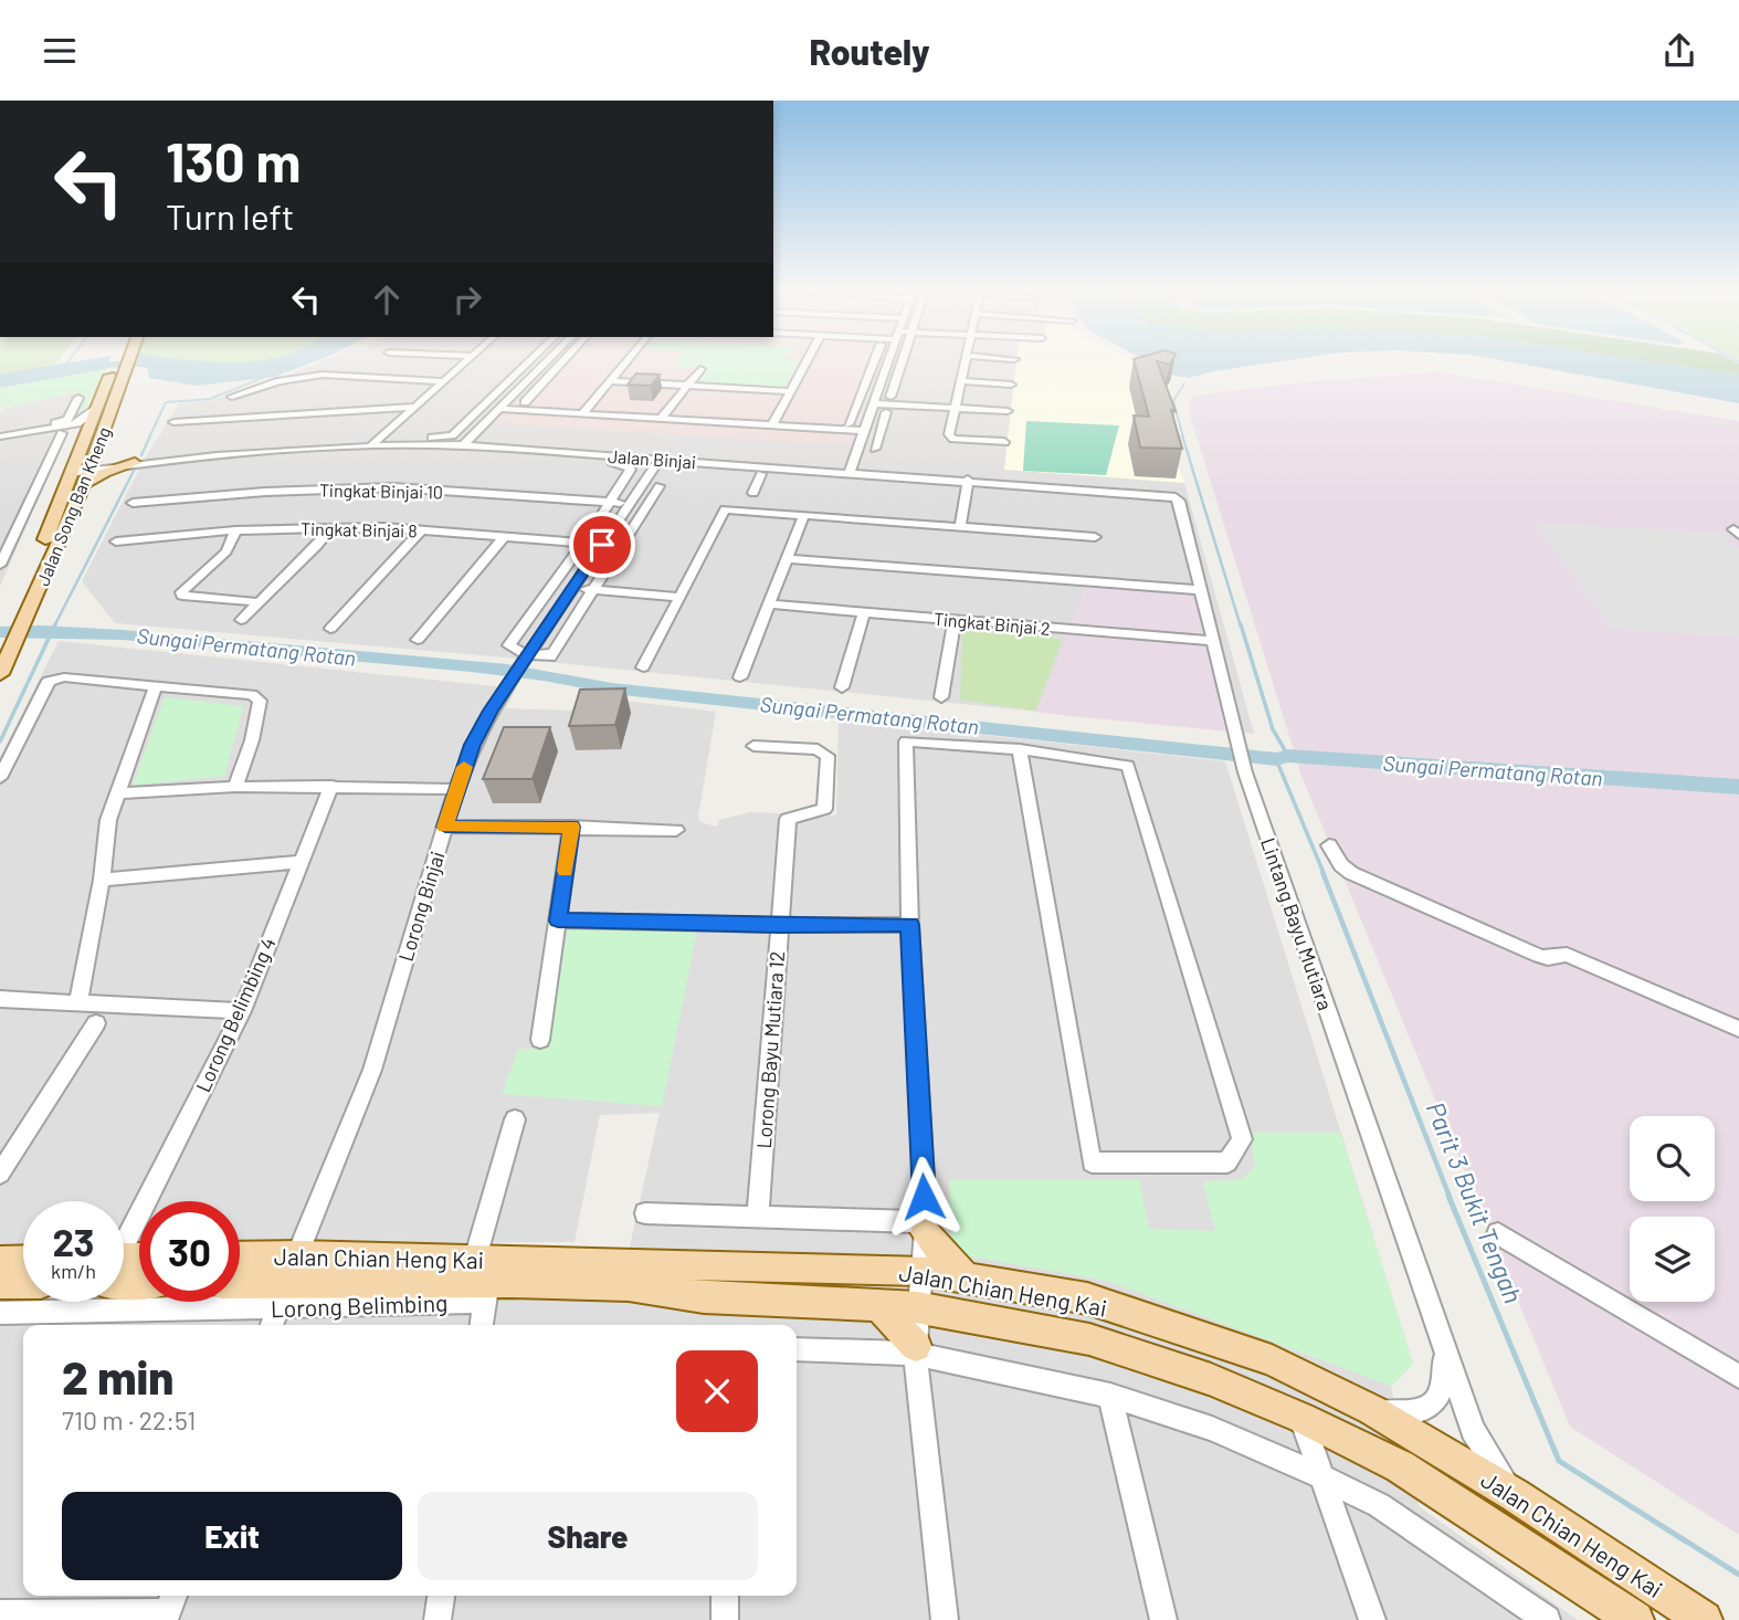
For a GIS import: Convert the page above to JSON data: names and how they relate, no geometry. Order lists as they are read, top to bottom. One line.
{"streets":{"main road":["Jalan Song Ban Kheng","Jalan Chian Heng Kai"],"street":["Jalan Binjai","Tingkat Binjai 10","Tingkat Binjai 8","Tingkat Binjai 2","Lorong Binjai","Lintang Bayu Mutiara","Lorong Belimbing 4","Lorong Bayu Mutiara 12","Lorong Belimbing"]},"crossings":[["Jalan Binjai","Lorong Binjai"],["Jalan Binjai","Lintang Bayu Mutiara"],["Tingkat Binjai 10","Lorong Binjai"],["Tingkat Binjai 8","Lorong Binjai"],["Tingkat Binjai 2","Lintang Bayu Mutiara"],["Lorong Binjai","Jalan Chian Heng Kai"],["Lorong Binjai","Lorong Belimbing"],["Lintang Bayu Mutiara","Jalan Chian Heng Kai"],["Jalan Chian Heng Kai","Lorong Belimbing"]],"water":["Sungai Permatang Rotan","Parit 3 Bukit Tengah"],"page":{"header":"Routely","turn":["130 m","Turn left"],"speed":"23 km/h","limit":"30","heading":["2 min","710 m · 22:51"],"buttons":["Exit","Share"]}}
